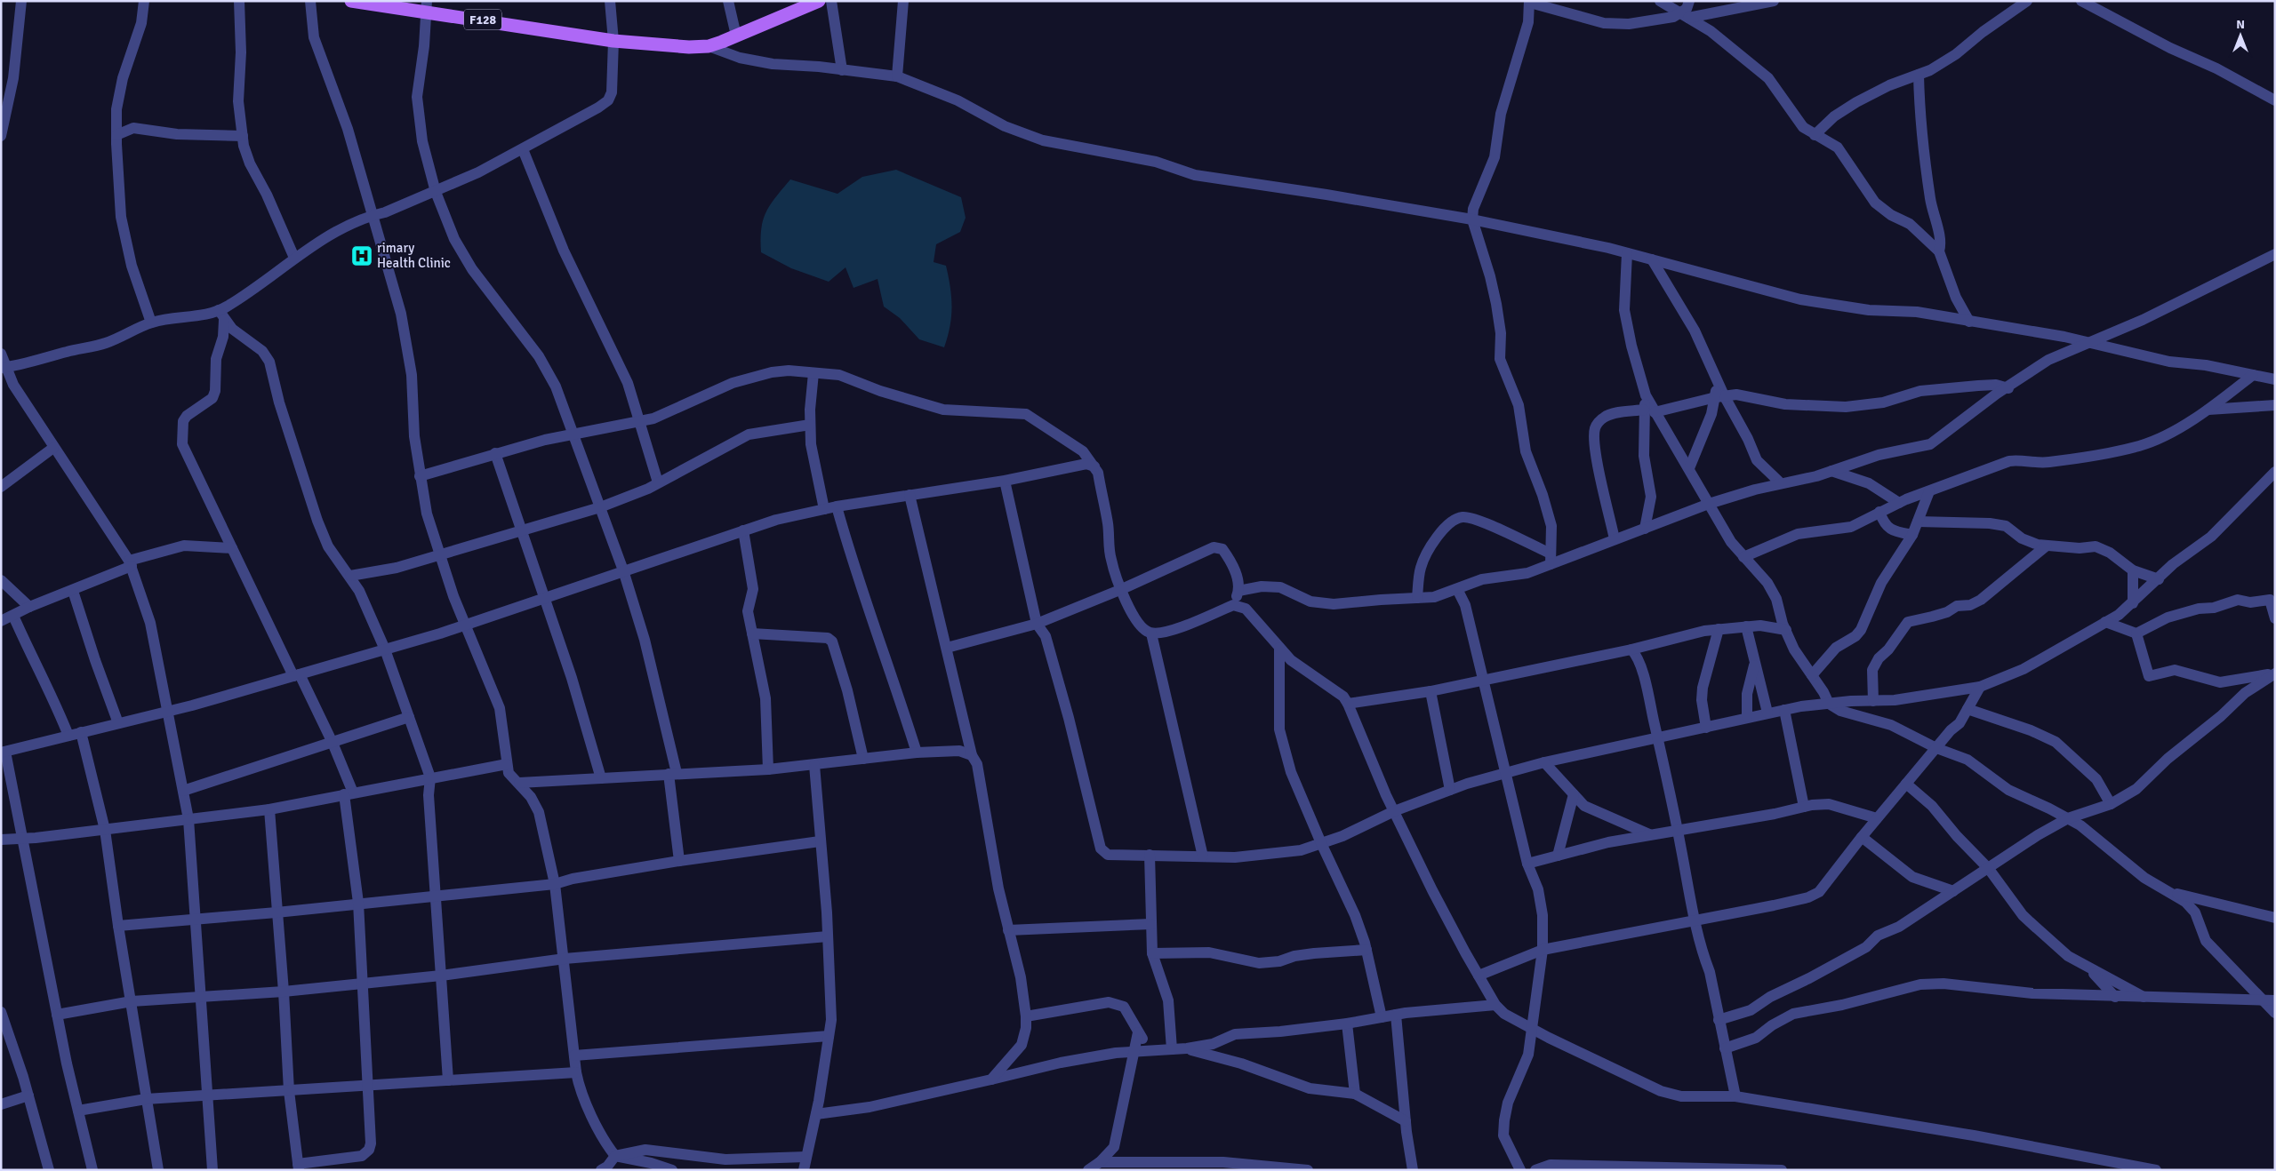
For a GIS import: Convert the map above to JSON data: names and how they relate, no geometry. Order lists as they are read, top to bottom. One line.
{"streets":{"main road":["F128"]},"places":{"hospital":["rimary Health Clinic"]},"north":"top"}
